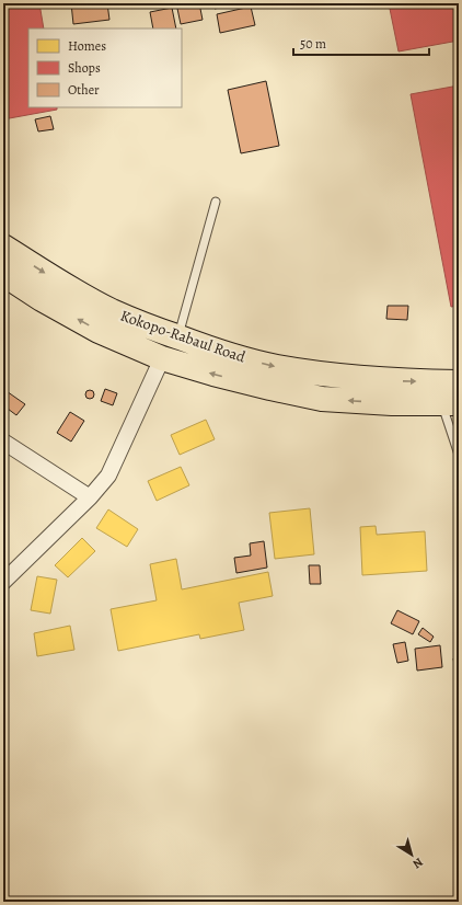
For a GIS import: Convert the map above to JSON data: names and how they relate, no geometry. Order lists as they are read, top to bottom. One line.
{"streets":{"main road":["Kokopo-Rabaul Road"]},"legend":["Homes","Shops","Other"],"scale_bar":"50 m","north":"bottom right"}
